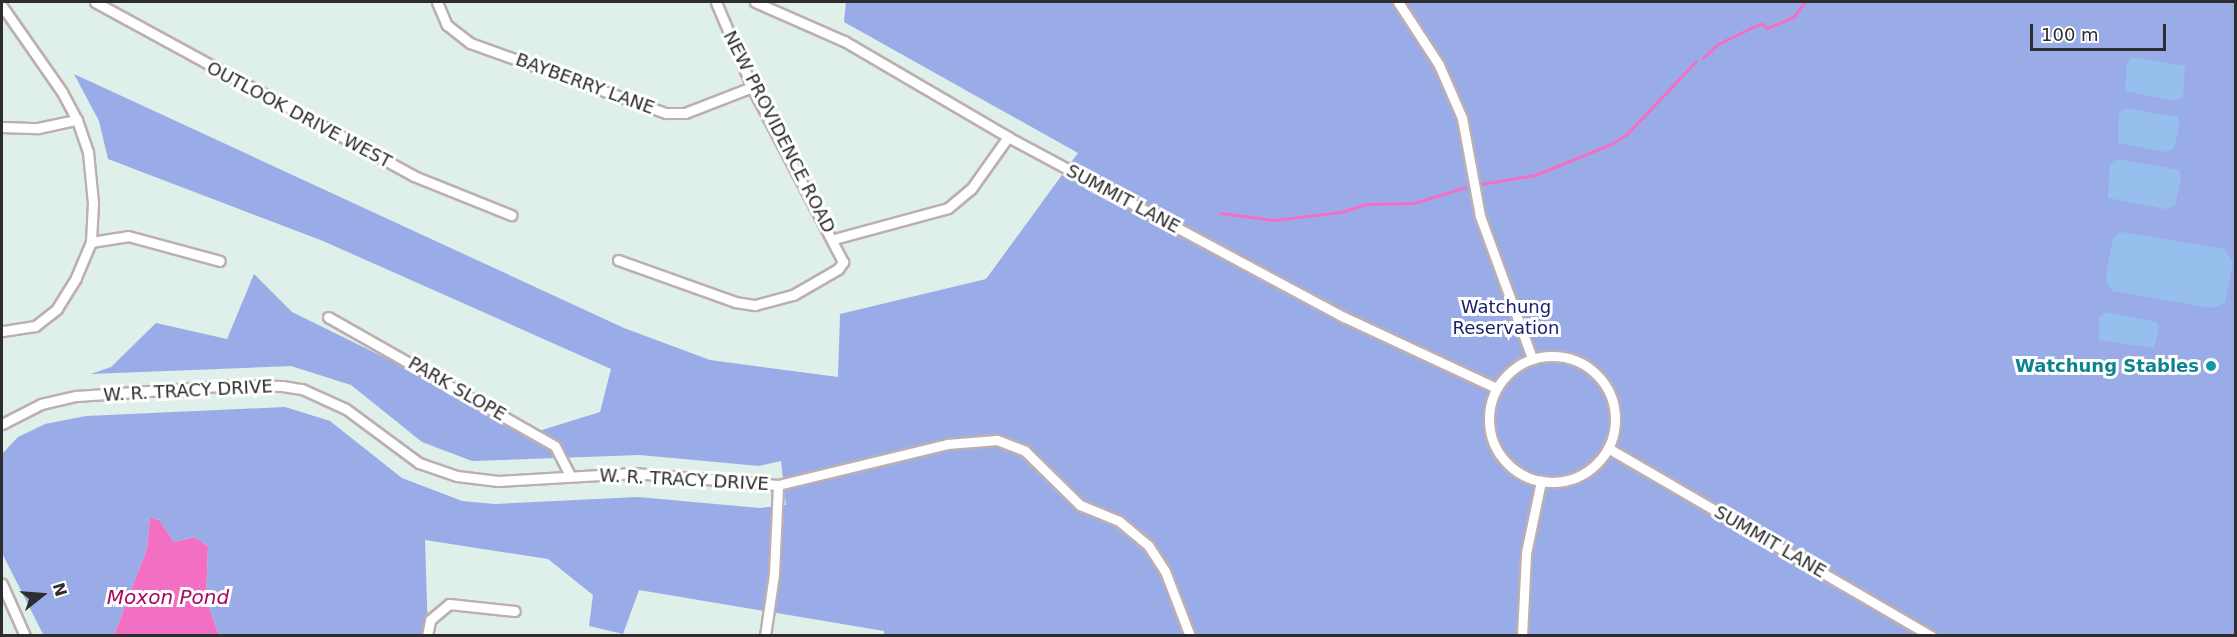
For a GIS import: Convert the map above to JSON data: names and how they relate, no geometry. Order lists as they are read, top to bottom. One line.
{"streets":{"street":["BAYBERRY LANE","OUTLOOK DRIVE WEST","NEW PROVIDENCE ROAD","SUMMIT LANE","PARK SLOPE","W. R. TRACY DRIVE"]},"crossings":[["BAYBERRY LANE","NEW PROVIDENCE ROAD"],["PARK SLOPE","W. R. TRACY DRIVE"]],"water":["Moxon Pond"],"parks":["Watchung Reservation"],"places":["Watchung Stables"],"scale_bar":"100 m","north":"right"}
